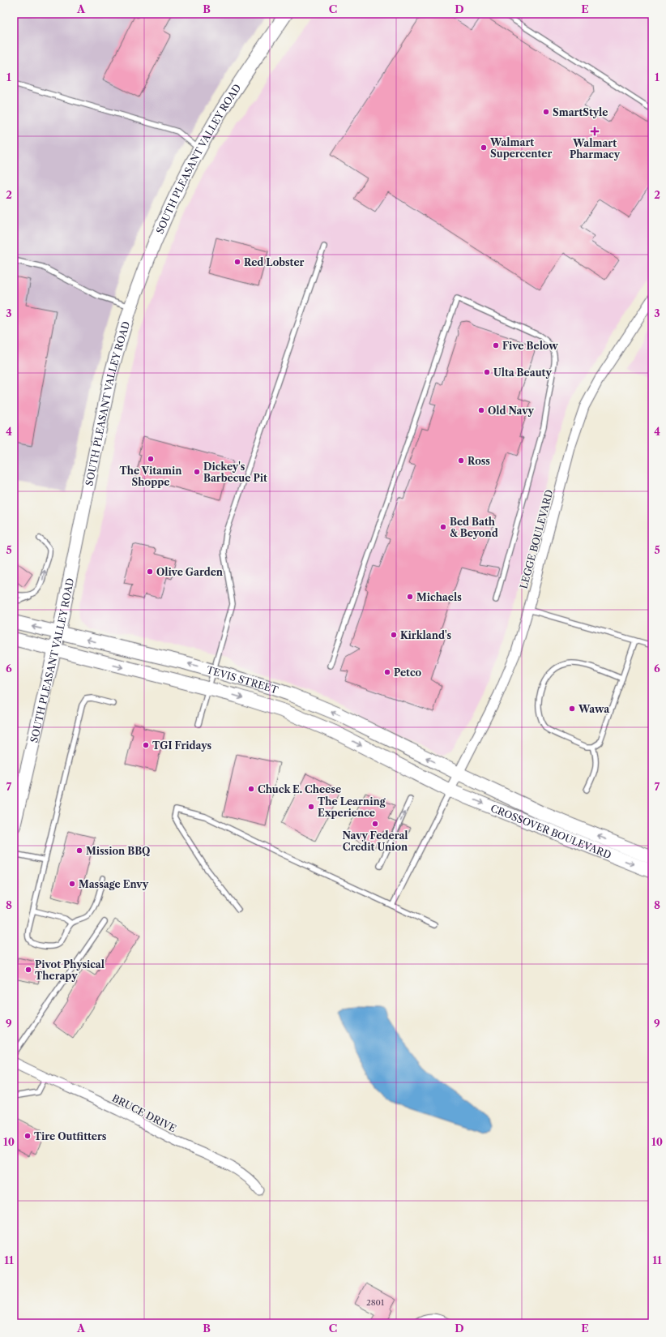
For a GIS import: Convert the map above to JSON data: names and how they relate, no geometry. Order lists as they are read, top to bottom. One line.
{"streets":{"main road":["SOUTH PLEASANT VALLEY ROAD","TEVIS STREET","CROSSOVER BOULEVARD"],"street":["LEGGE BOULEVARD","BRUCE DRIVE"]},"crossings":[["SOUTH PLEASANT VALLEY ROAD","TEVIS STREET"],["LEGGE BOULEVARD","TEVIS STREET"],["LEGGE BOULEVARD","CROSSOVER BOULEVARD"],["TEVIS STREET","CROSSOVER BOULEVARD"]],"places":{"other":["SmartStyle","Walmart Supercenter","Red Lobster","Five Below","Ulta Beauty","Old Navy","The Vitamin Shoppe","Ross","Dickey's Barbecue Pit","Bed Bath & Beyond","Olive Garden","Michaels","Kirkland's","Petco","Wawa","TGI Fridays","Chuck E. Cheese","The Learning Experience","Navy Federal Credit Union","Mission BBQ","Massage Envy","Pivot Physical Therapy","Tire Outfitters"],"health":["Walmart Pharmacy"]},"house_numbers":["2801"],"grid":{"columns":["A","B","C","D","E"],"rows":["1","2","3","4","5","6","7","8","9","10","11"]}}
